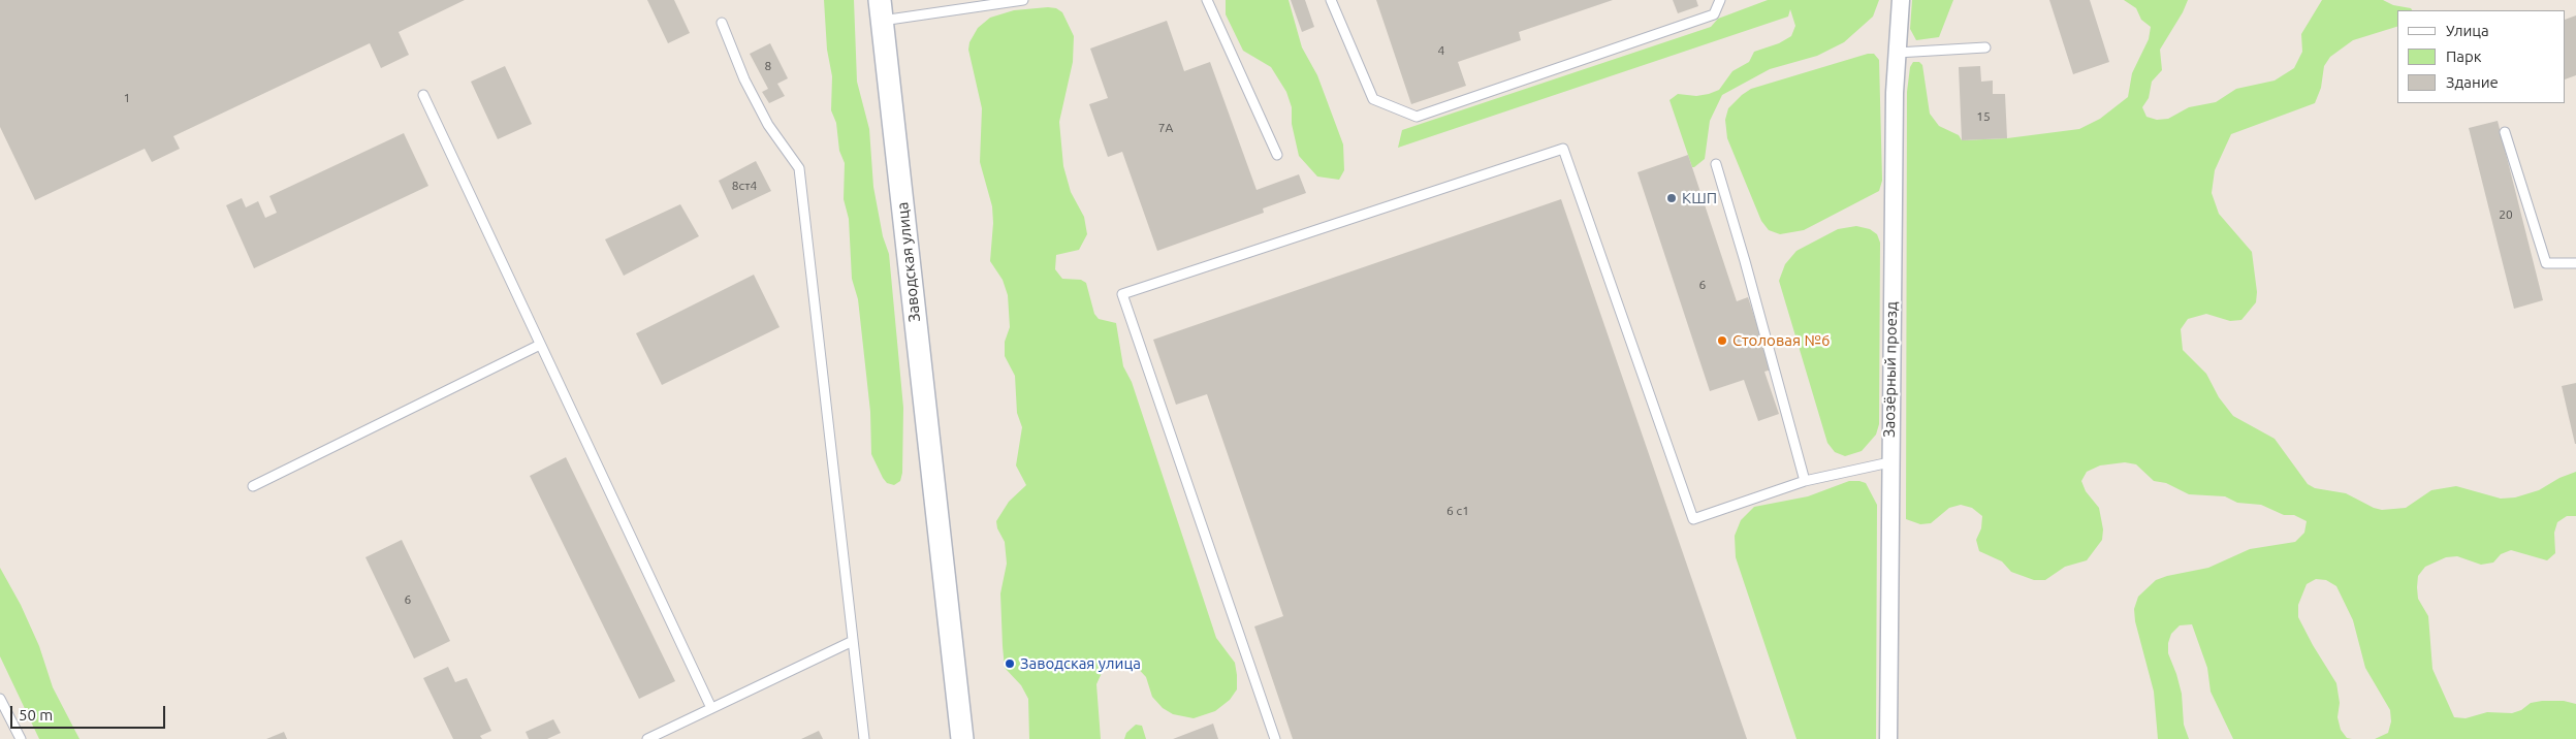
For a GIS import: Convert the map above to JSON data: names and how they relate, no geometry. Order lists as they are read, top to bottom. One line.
{"streets":{"street":["Заводская улица","Заозёрный проезд"]},"places":["КШП","Столовая №6","Заводская улица"],"house_numbers":["4","8","1","15","7А","8ст4","20","6","6 с1","6"],"legend":["Улица","Парк","Здание"],"scale_bar":"50 m"}
